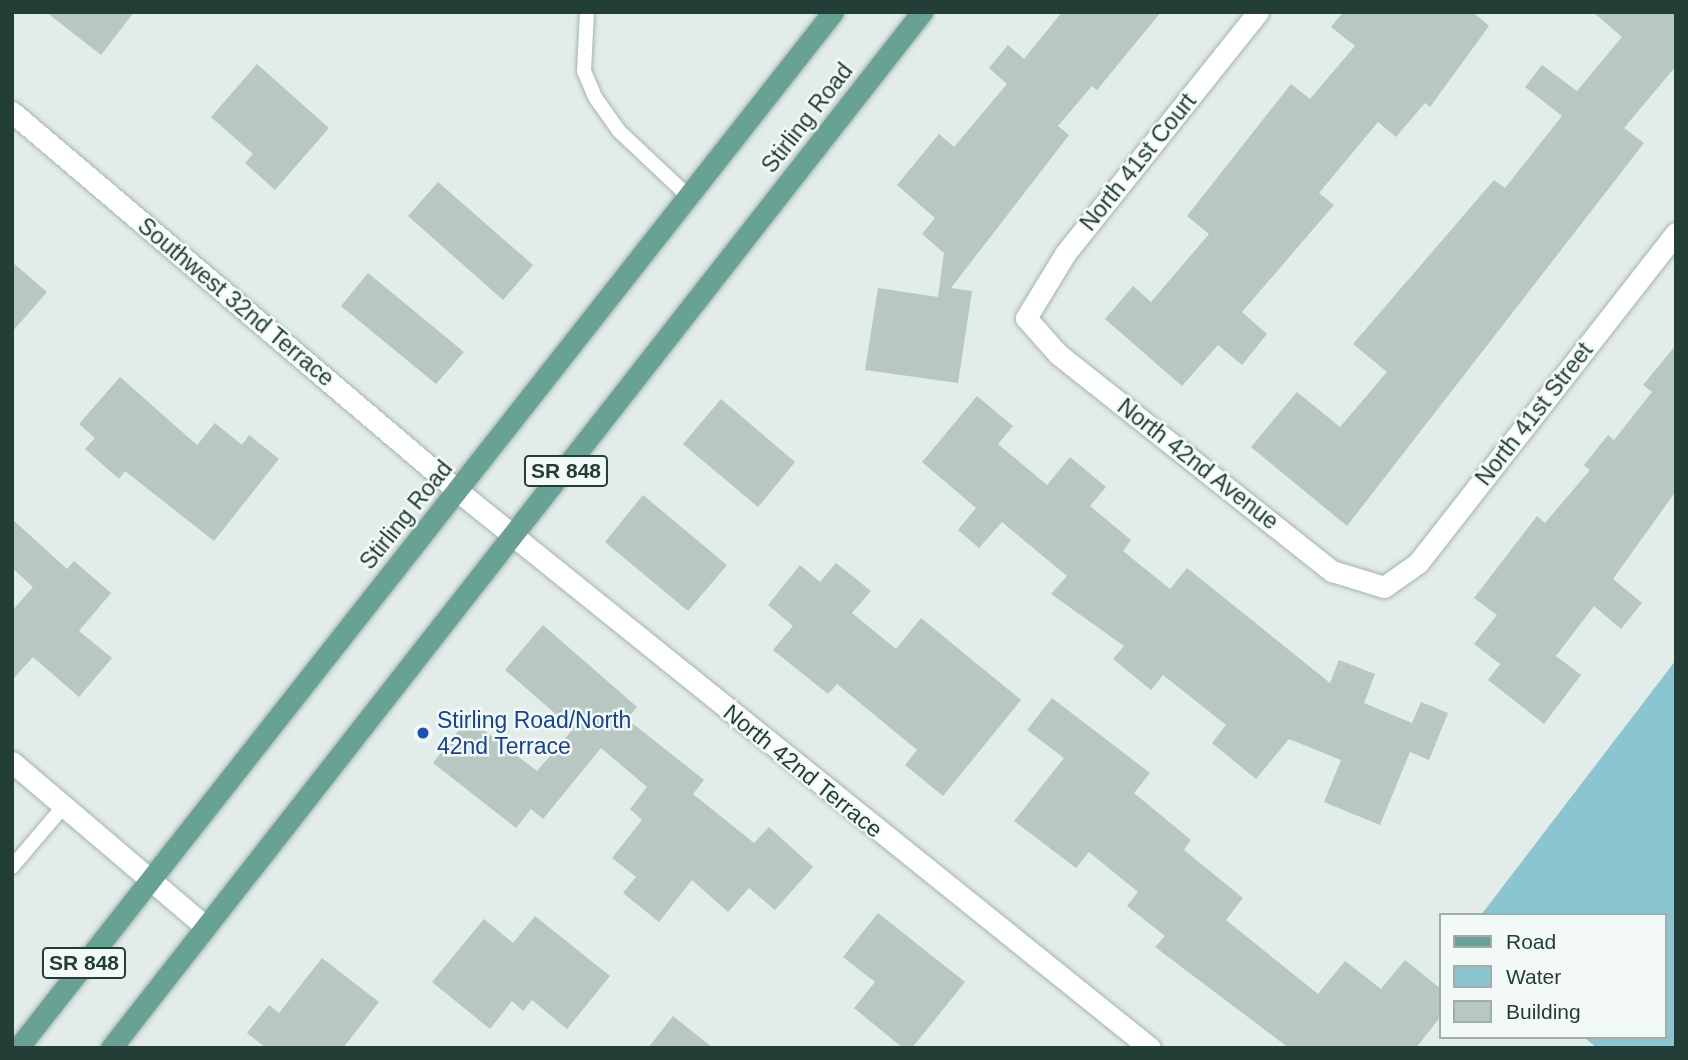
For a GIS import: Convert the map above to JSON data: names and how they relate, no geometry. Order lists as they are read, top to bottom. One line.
{"streets":{"main road":["Stirling Road","SR 848"],"street":["North 41st Court","Southwest 32nd Terrace","North 41st Street","North 42nd Avenue","North 42nd Terrace"]},"crossings":[["Stirling Road","Southwest 32nd Terrace"],["Stirling Road","North 42nd Terrace"],["North 41st Court","North 42nd Avenue"],["Southwest 32nd Terrace","North 42nd Terrace"],["North 41st Street","North 42nd Avenue"]],"places":["Stirling Road/North 42nd Terrace"],"legend":["Road","Water","Building"]}
